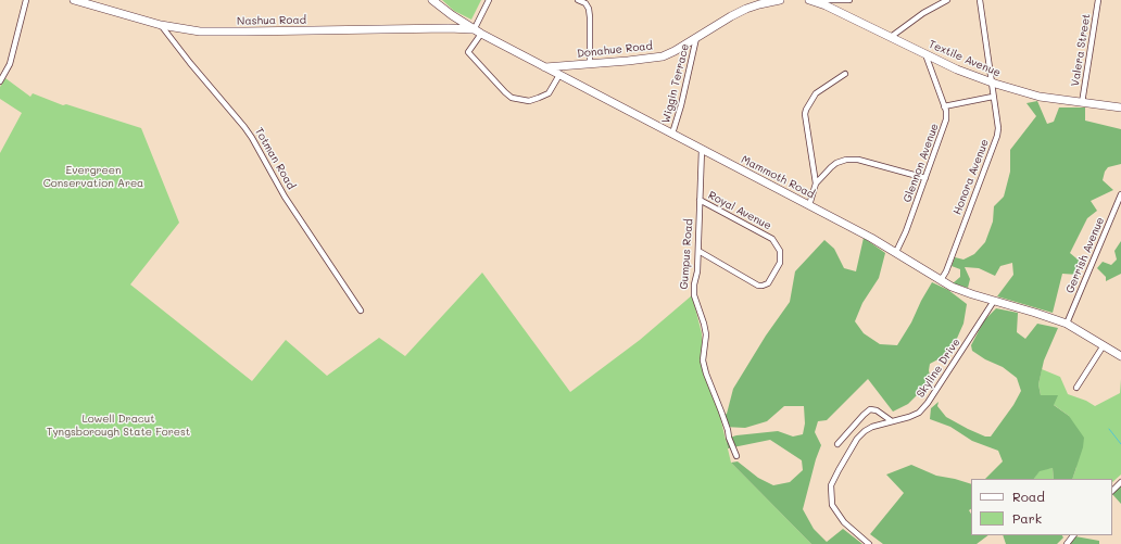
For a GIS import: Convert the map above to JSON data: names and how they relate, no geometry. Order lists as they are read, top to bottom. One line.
{"streets":{"main road":["Nashua Road","Donahue Road","Textile Avenue","Mammoth Road"],"street":["Valera Street","Wiggin Terrace","Totman Road","Glennon Avenue","Honora Avenue","Royal Avenue","Gumpus Road","Gerrish Avenue","Skyline Drive"]},"crossings":[["Nashua Road","Totman Road"],["Nashua Road","Mammoth Road"],["Donahue Road","Wiggin Terrace"],["Donahue Road","Mammoth Road"],["Valera Street","Textile Avenue"],["Textile Avenue","Glennon Avenue"],["Textile Avenue","Honora Avenue"],["Wiggin Terrace","Mammoth Road"],["Glennon Avenue","Mammoth Road"],["Mammoth Road","Honora Avenue"],["Mammoth Road","Gumpus Road"],["Mammoth Road","Gerrish Avenue"],["Mammoth Road","Skyline Drive"],["Royal Avenue","Gumpus Road"]],"parks":["Evergreen Conservation Area","Lowell Dracut Tyngsborough State Forest"],"legend":["Road","Park"]}
